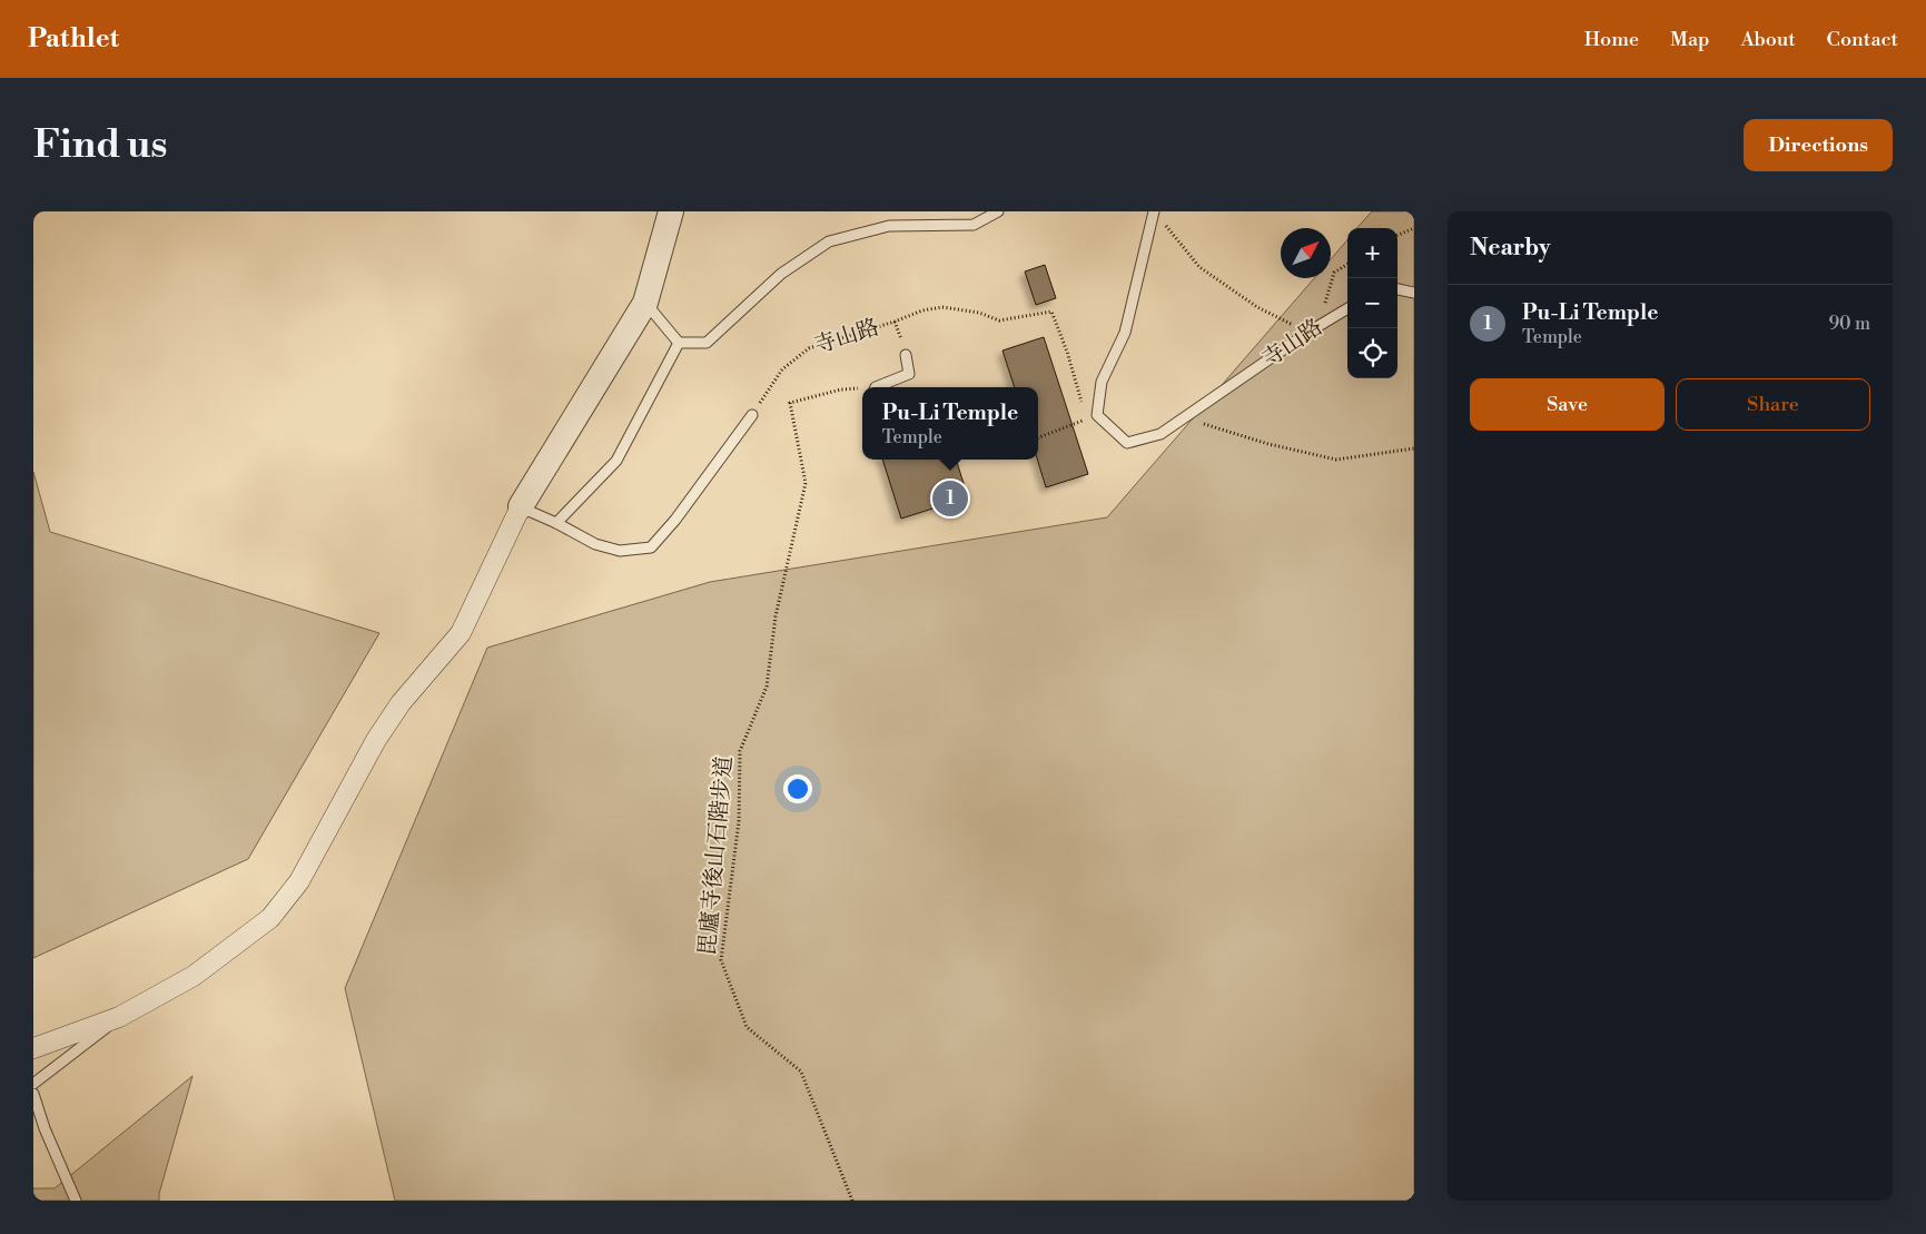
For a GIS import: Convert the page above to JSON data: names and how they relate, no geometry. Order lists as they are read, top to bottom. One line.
{"streets":{"lane":["寺山路"],"path":["毘廬寺後山石階步道"]},"north":"top right","page":{"header":"Pathlet","nav":["Home","Map","About","Contact"],"buttons":["Directions",["Save","Share"]],"title":"Find us","heading":"Nearby","map_buttons":["+","−"],"list":[{"mark":"1","name":"Pu-Li Temple","note":"Temple","value":"90 m"}],"popup":["Pu-Li Temple","Temple"],"pins":"1"}}
